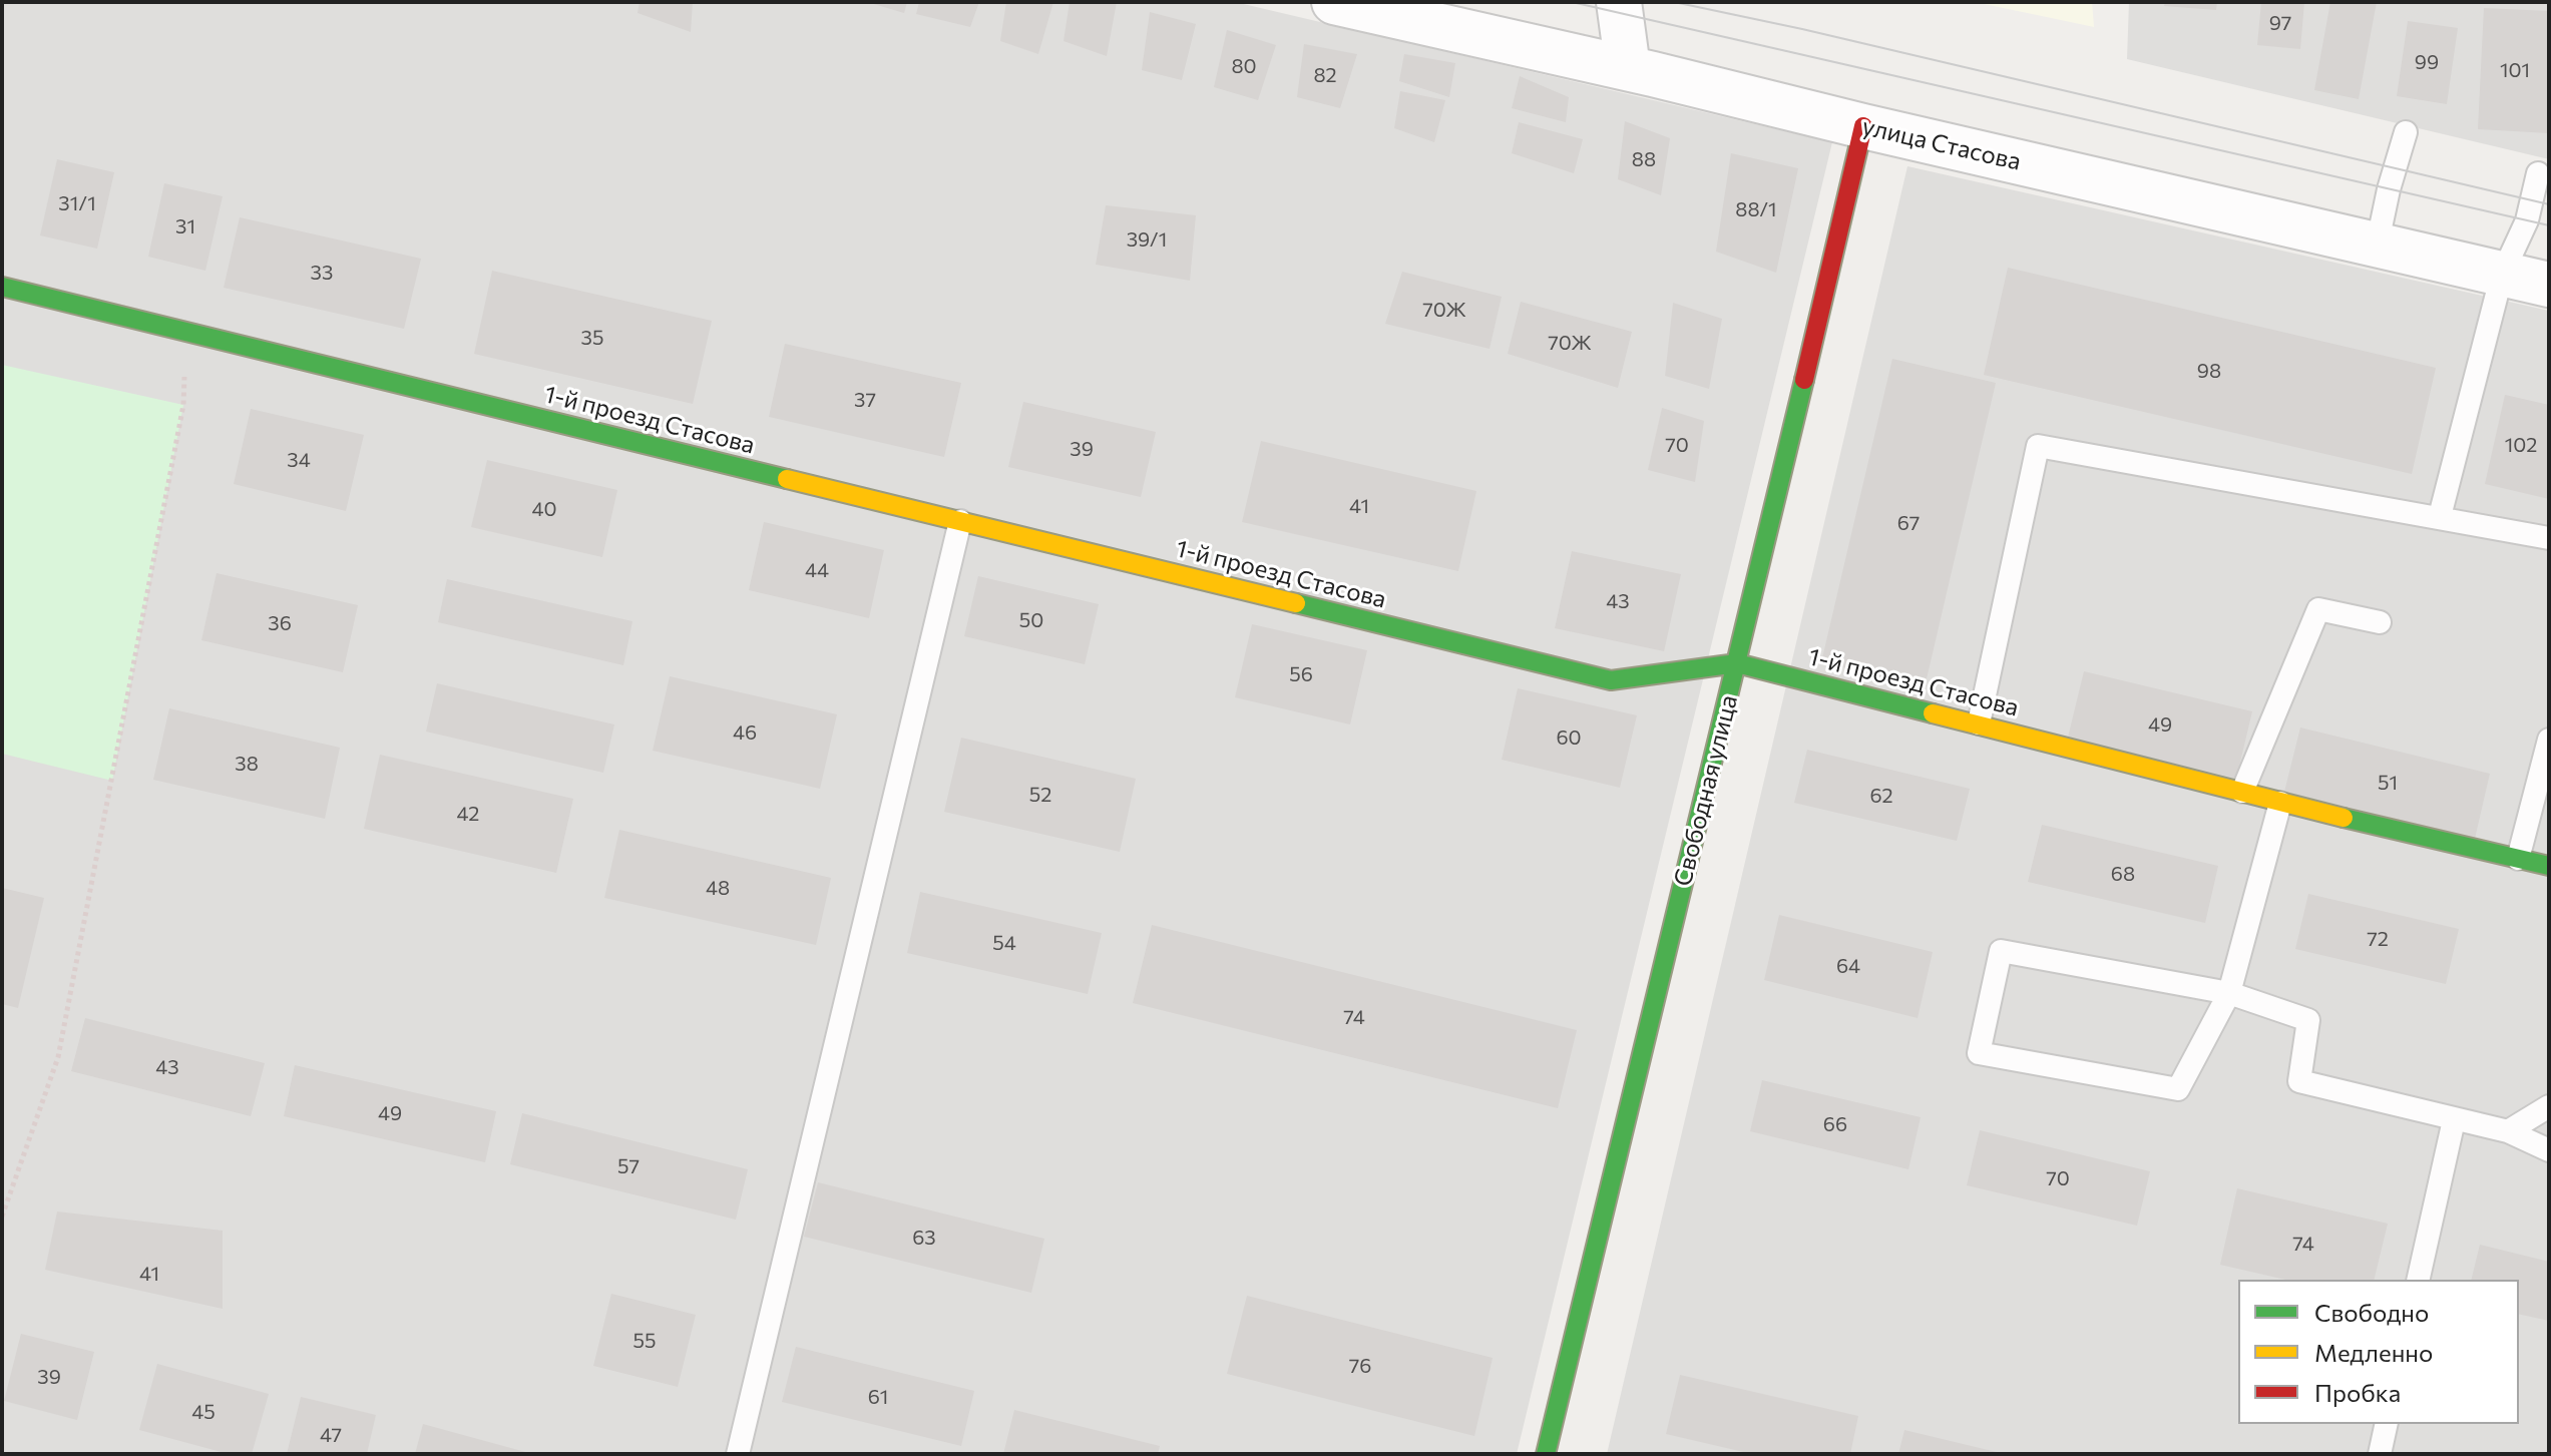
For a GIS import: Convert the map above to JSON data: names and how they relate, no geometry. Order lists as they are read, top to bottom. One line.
{"streets":{"street":["улица Стасова","1-й проезд Стасова","Свободная улица"]},"crossings":[["улица Стасова","Свободная улица"],["1-й проезд Стасова","Свободная улица"]],"house_numbers":["97","99","80","101","82","88","31/1","88/1","31","39/1","33","70Ж","35","70Ж","98","37","70","102","39","34","41","40","67","44","43","50","36","56","49","46","60","38","51","52","62","42","68","48","72","54","64","74","43","49","66","57","70","63","74","41","55","76","39","61","45","47"],"legend":["Свободно","Медленно","Пробка"]}
